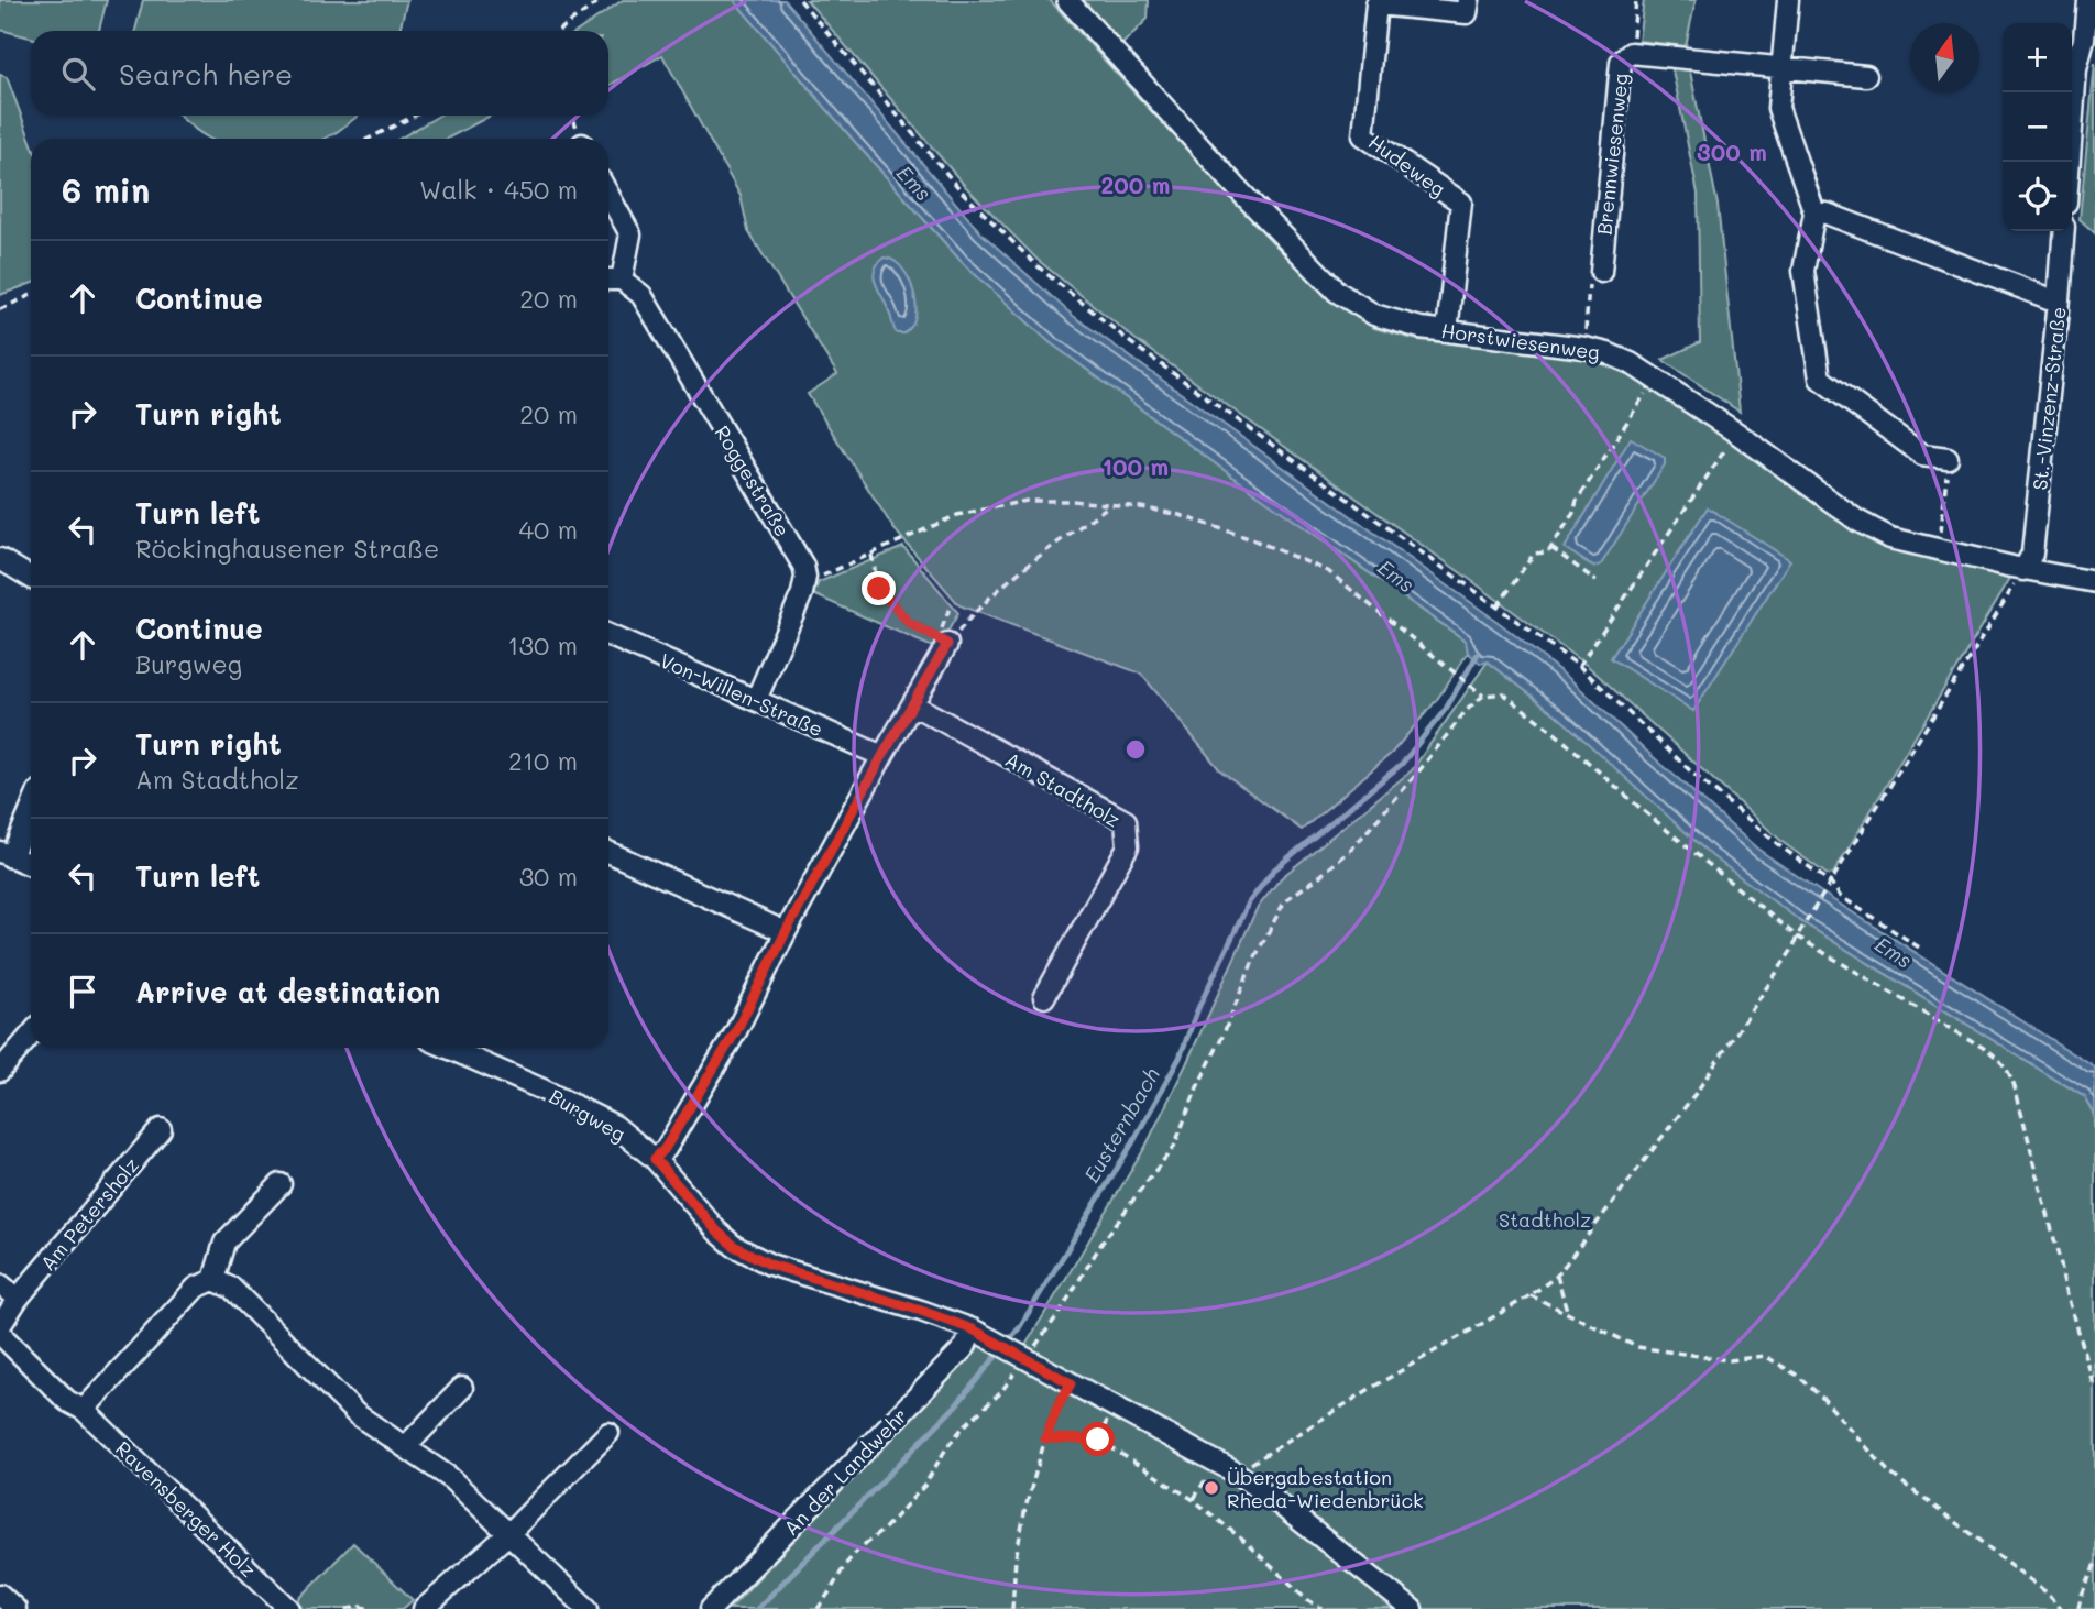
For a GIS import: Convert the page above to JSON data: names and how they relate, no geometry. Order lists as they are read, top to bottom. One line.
{"streets":{"street":["Brennwiesenweg","Hudeweg","Horstwiesenweg","St.-Vinzenz-Straße","Roggestraße","Von-Willen-Straße","Am Stadtholz","Burgweg","Am Petersholz","An der Landwehr","Ravensberger Holz"]},"crossings":[["Hudeweg","Horstwiesenweg"],["Horstwiesenweg","St.-Vinzenz-Straße"],["Burgweg","An der Landwehr"],["Am Petersholz","Ravensberger Holz"]],"water":["Ems","Eusternbach"],"parks":["Stadtholz"],"places":["Übergabestation Rheda-Wiedenbrück"],"north":"top","page":{"map_buttons":["+","−"],"search":"Search here","heading":["6 min","Walk · 450 m"],"list":[["Continue","20 m"],["Turn right","20 m"],["Turn left","Röckinghausener Straße","40 m"],["Continue","Burgweg","130 m"],["Turn right","Am Stadtholz","210 m"],["Turn left","30 m"],"Arrive at destination"]},"rings":["300 m","200 m","100 m"]}
